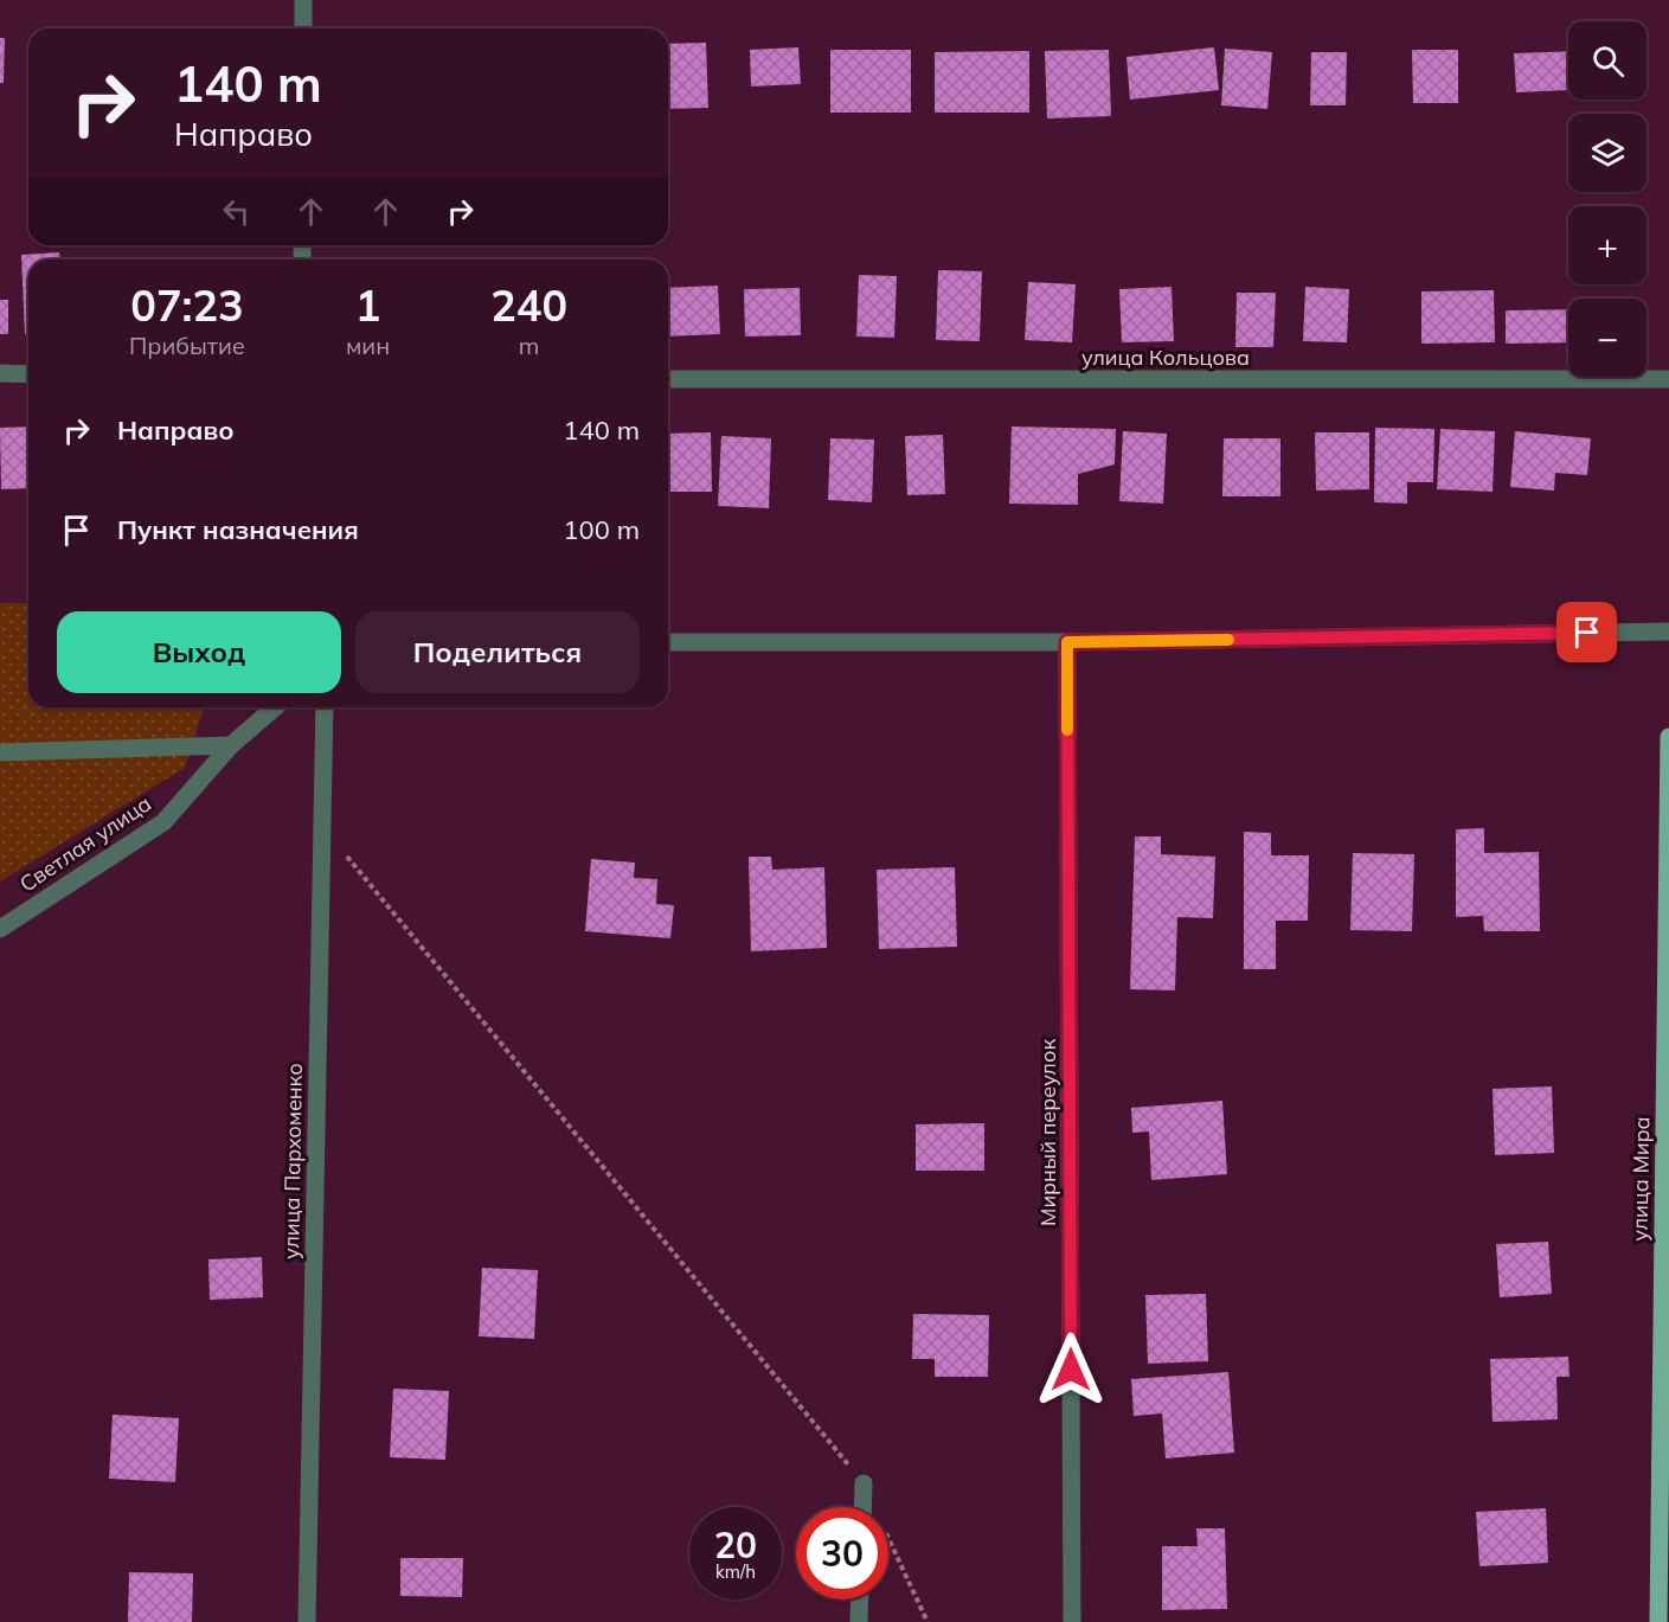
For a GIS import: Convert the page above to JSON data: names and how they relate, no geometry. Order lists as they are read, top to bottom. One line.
{"streets":{"main road":["улица Мира"],"street":["улица Кольцова","Светлая улица","Мирный переулок","улица Пархоменко"]},"page":{"map_buttons":["+","−"],"turn":["140 m","Направо"],"eta":["07:23","Прибытие","1","мин","240","m"],"list":[{"name":"Направо","value":"140 m"},{"name":"Пункт назначения","value":"100 m"}],"buttons":["Выход","Поделиться"],"speed":"20 km/h","limit":"30"}}
